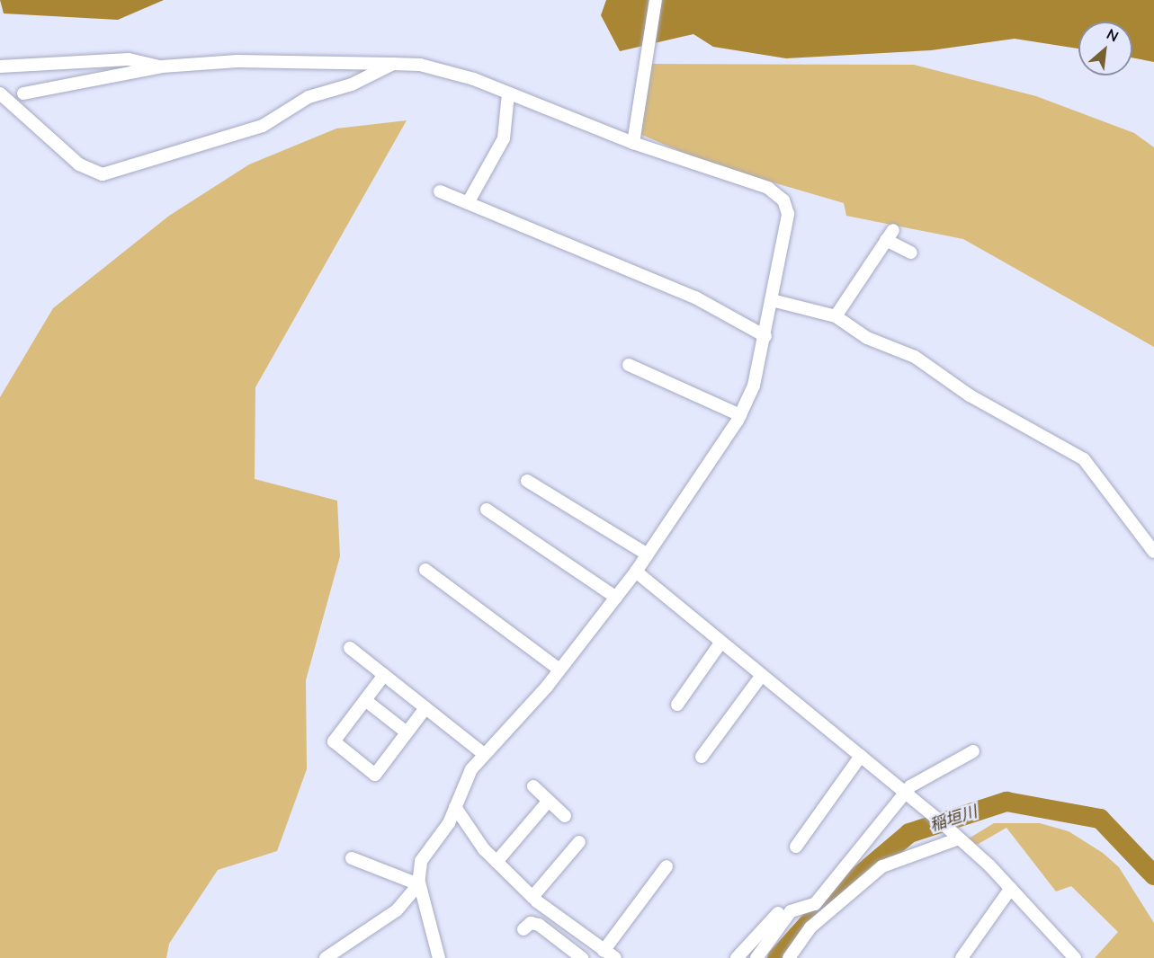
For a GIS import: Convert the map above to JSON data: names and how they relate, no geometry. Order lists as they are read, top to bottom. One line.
{"water":["稲垣川"],"north":"top right"}
